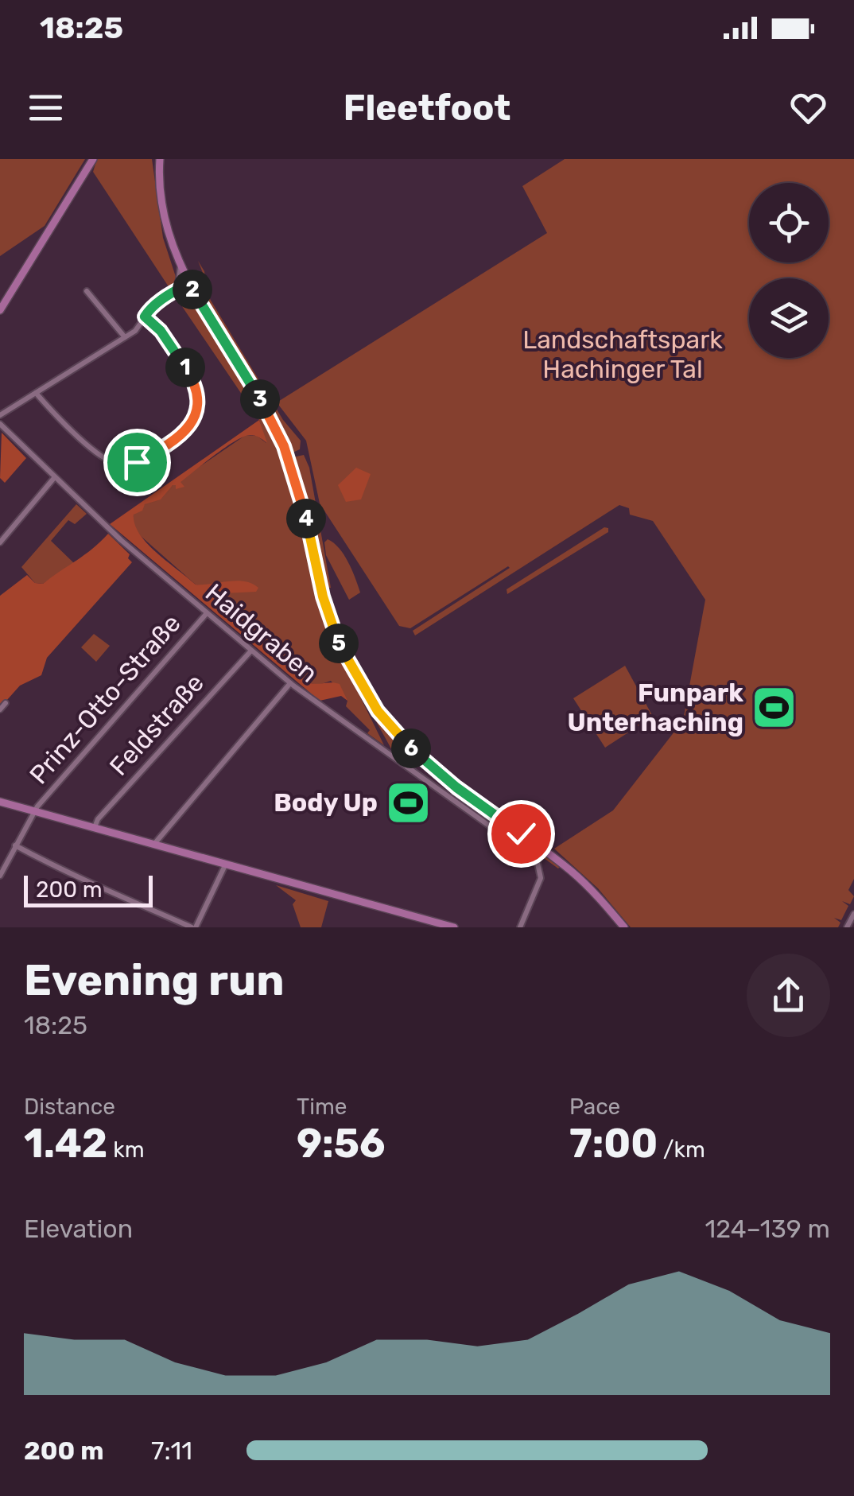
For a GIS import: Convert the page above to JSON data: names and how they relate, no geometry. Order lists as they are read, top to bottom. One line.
{"streets":{"street":["Haidgraben","Prinz-Otto-Straße","Feldstraße"]},"crossings":[["Haidgraben","Prinz-Otto-Straße"],["Haidgraben","Feldstraße"]],"parks":["Landschaftspark Hachinger Tal"],"places":{"sports":["Funpark Unterhaching","Body Up"]},"scale_bar":"200 m","page":{"status":"18:25","header":"Fleetfoot","pins":["2","1","3","4","5","6"],"scale":"200 m","heading":["Evening run","18:25"],"stats":[["Distance","1.42 km"],["Time","9:56"],["Pace","7:00 /km"]],"chart":["Elevation","124–139 m"],"list":[{"name":"200 m","note":"7:11"}]}}
